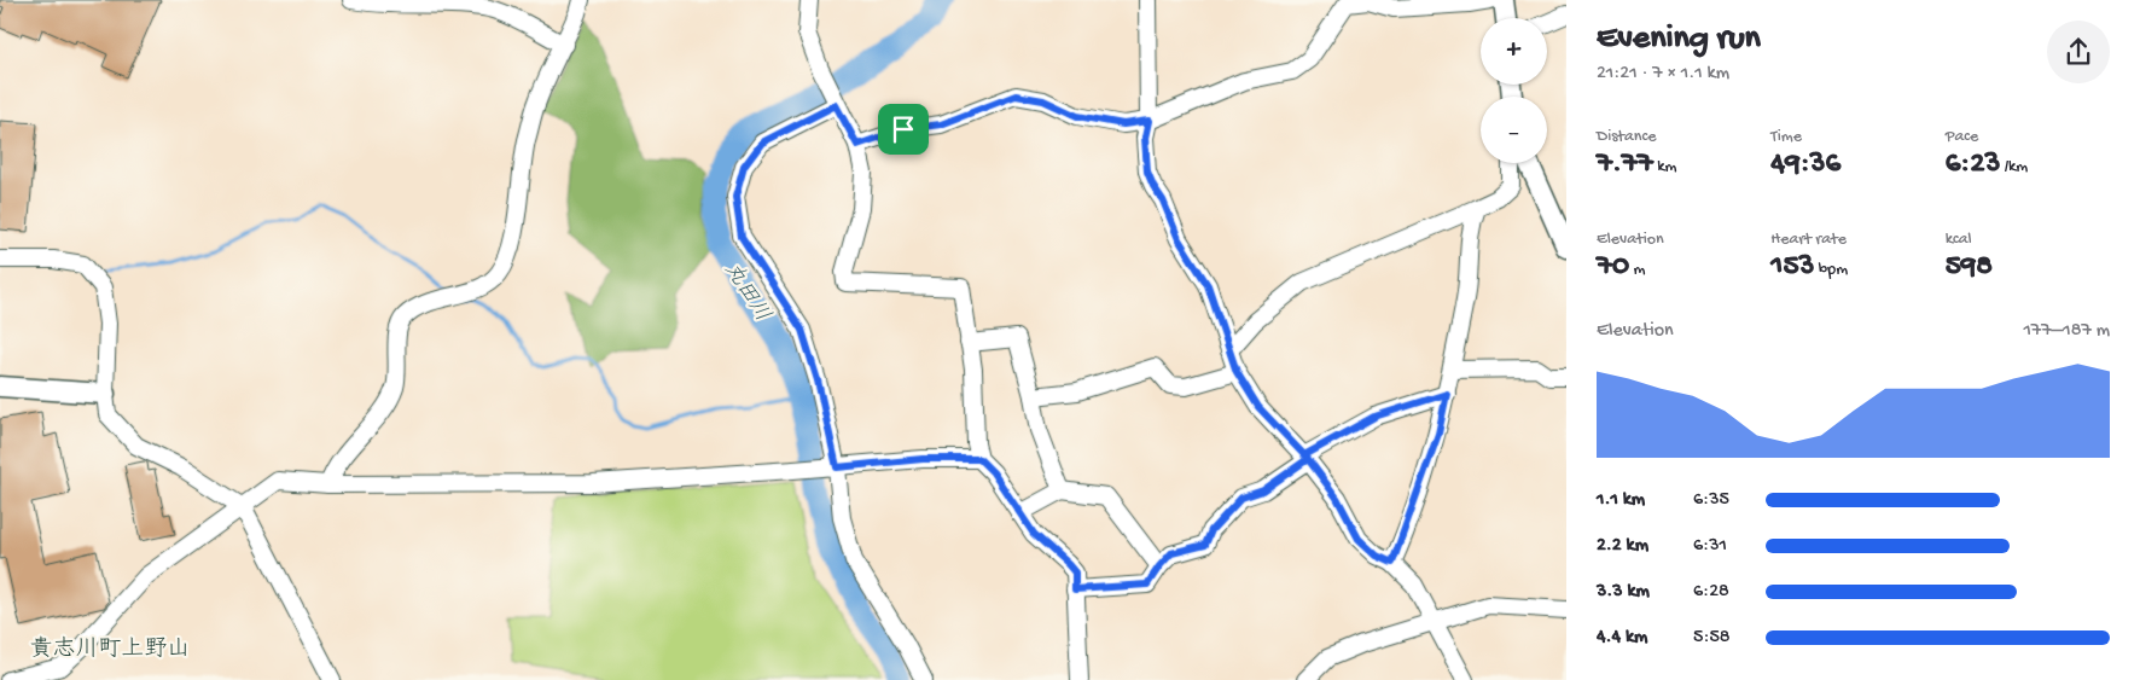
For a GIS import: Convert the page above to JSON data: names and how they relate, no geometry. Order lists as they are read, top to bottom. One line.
{"districts":["貴志川町上野山"],"water":["丸田川"],"page":{"heading":["Evening run","21:21 · 7 × 1.1 km"],"map_buttons":["+","−"],"stats":[["Distance","7.77 km"],["Time","49:36"],["Pace","6:23 /km"],["Elevation","70 m"],["Heart rate","153 bpm"],["kcal","598"]],"chart":["Elevation","177–187 m"],"list":[{"name":"1.1 km","note":"6:35"},{"name":"2.2 km","note":"6:31"},{"name":"3.3 km","note":"6:28"},{"name":"4.4 km","note":"5:58"}]}}
